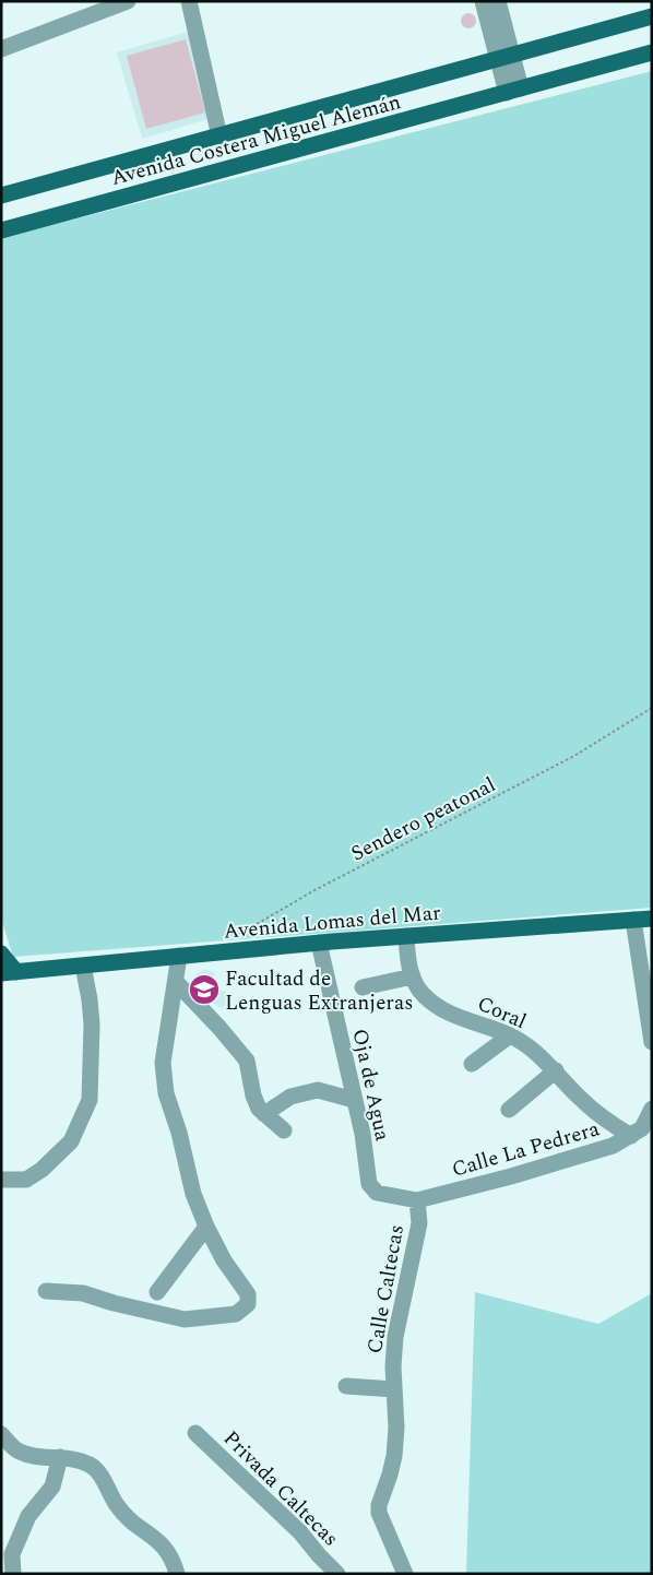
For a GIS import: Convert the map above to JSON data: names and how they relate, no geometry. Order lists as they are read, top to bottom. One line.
{"streets":{"main road":["Avenida Costera Miguel Alemán","Avenida Lomas del Mar"],"street":["Coral","Oja de Agua","Calle La Pedrera","Calle Caltecas","Privada Caltecas"],"path":["Sendero peatonal"]},"crossings":[["Avenida Lomas del Mar","Coral"],["Avenida Lomas del Mar","Oja de Agua"],["Coral","Calle La Pedrera"],["Oja de Agua","Calle La Pedrera"],["Oja de Agua","Calle Caltecas"],["Calle La Pedrera","Calle Caltecas"]],"places":{"school or university":["Facultad de Lenguas Extranjeras"]}}
